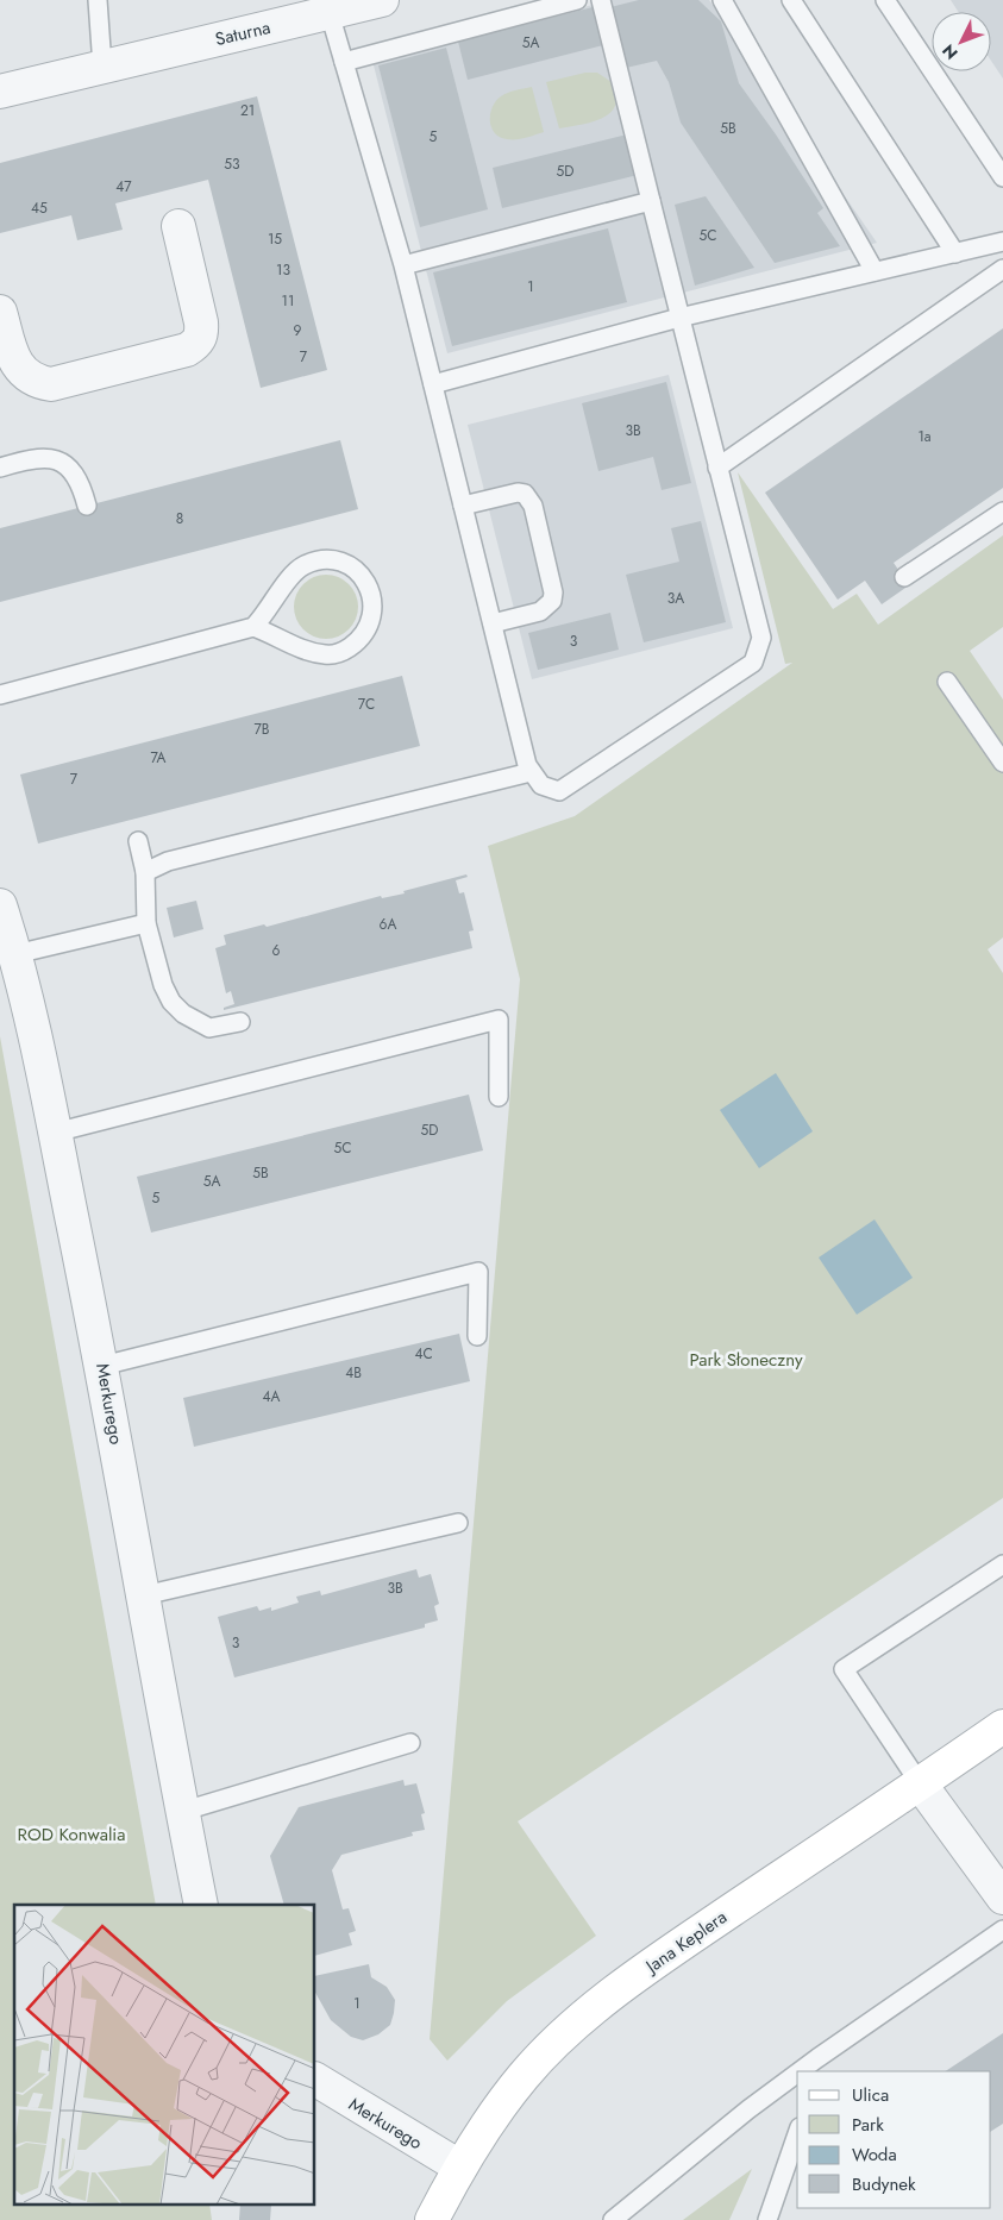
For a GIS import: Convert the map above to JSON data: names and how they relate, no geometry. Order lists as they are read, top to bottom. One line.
{"streets":{"street":["Saturna","Merkurego","Jana Keplera"]},"crossings":[["Merkurego","Jana Keplera"]],"parks":["Park Słoneczny","ROD Konwalia"],"house_numbers":["5A","21","5B","5","53","5D","47","45","5C","15","13","1","11","9","7","3B","1a","8","3A","3","7C","7B","7A","7","6A","6","5D","5C","5B","5A","5","4C","4B","4A","3B","3","1"],"legend":["Ulica","Park","Woda","Budynek"],"north":"bottom left"}
